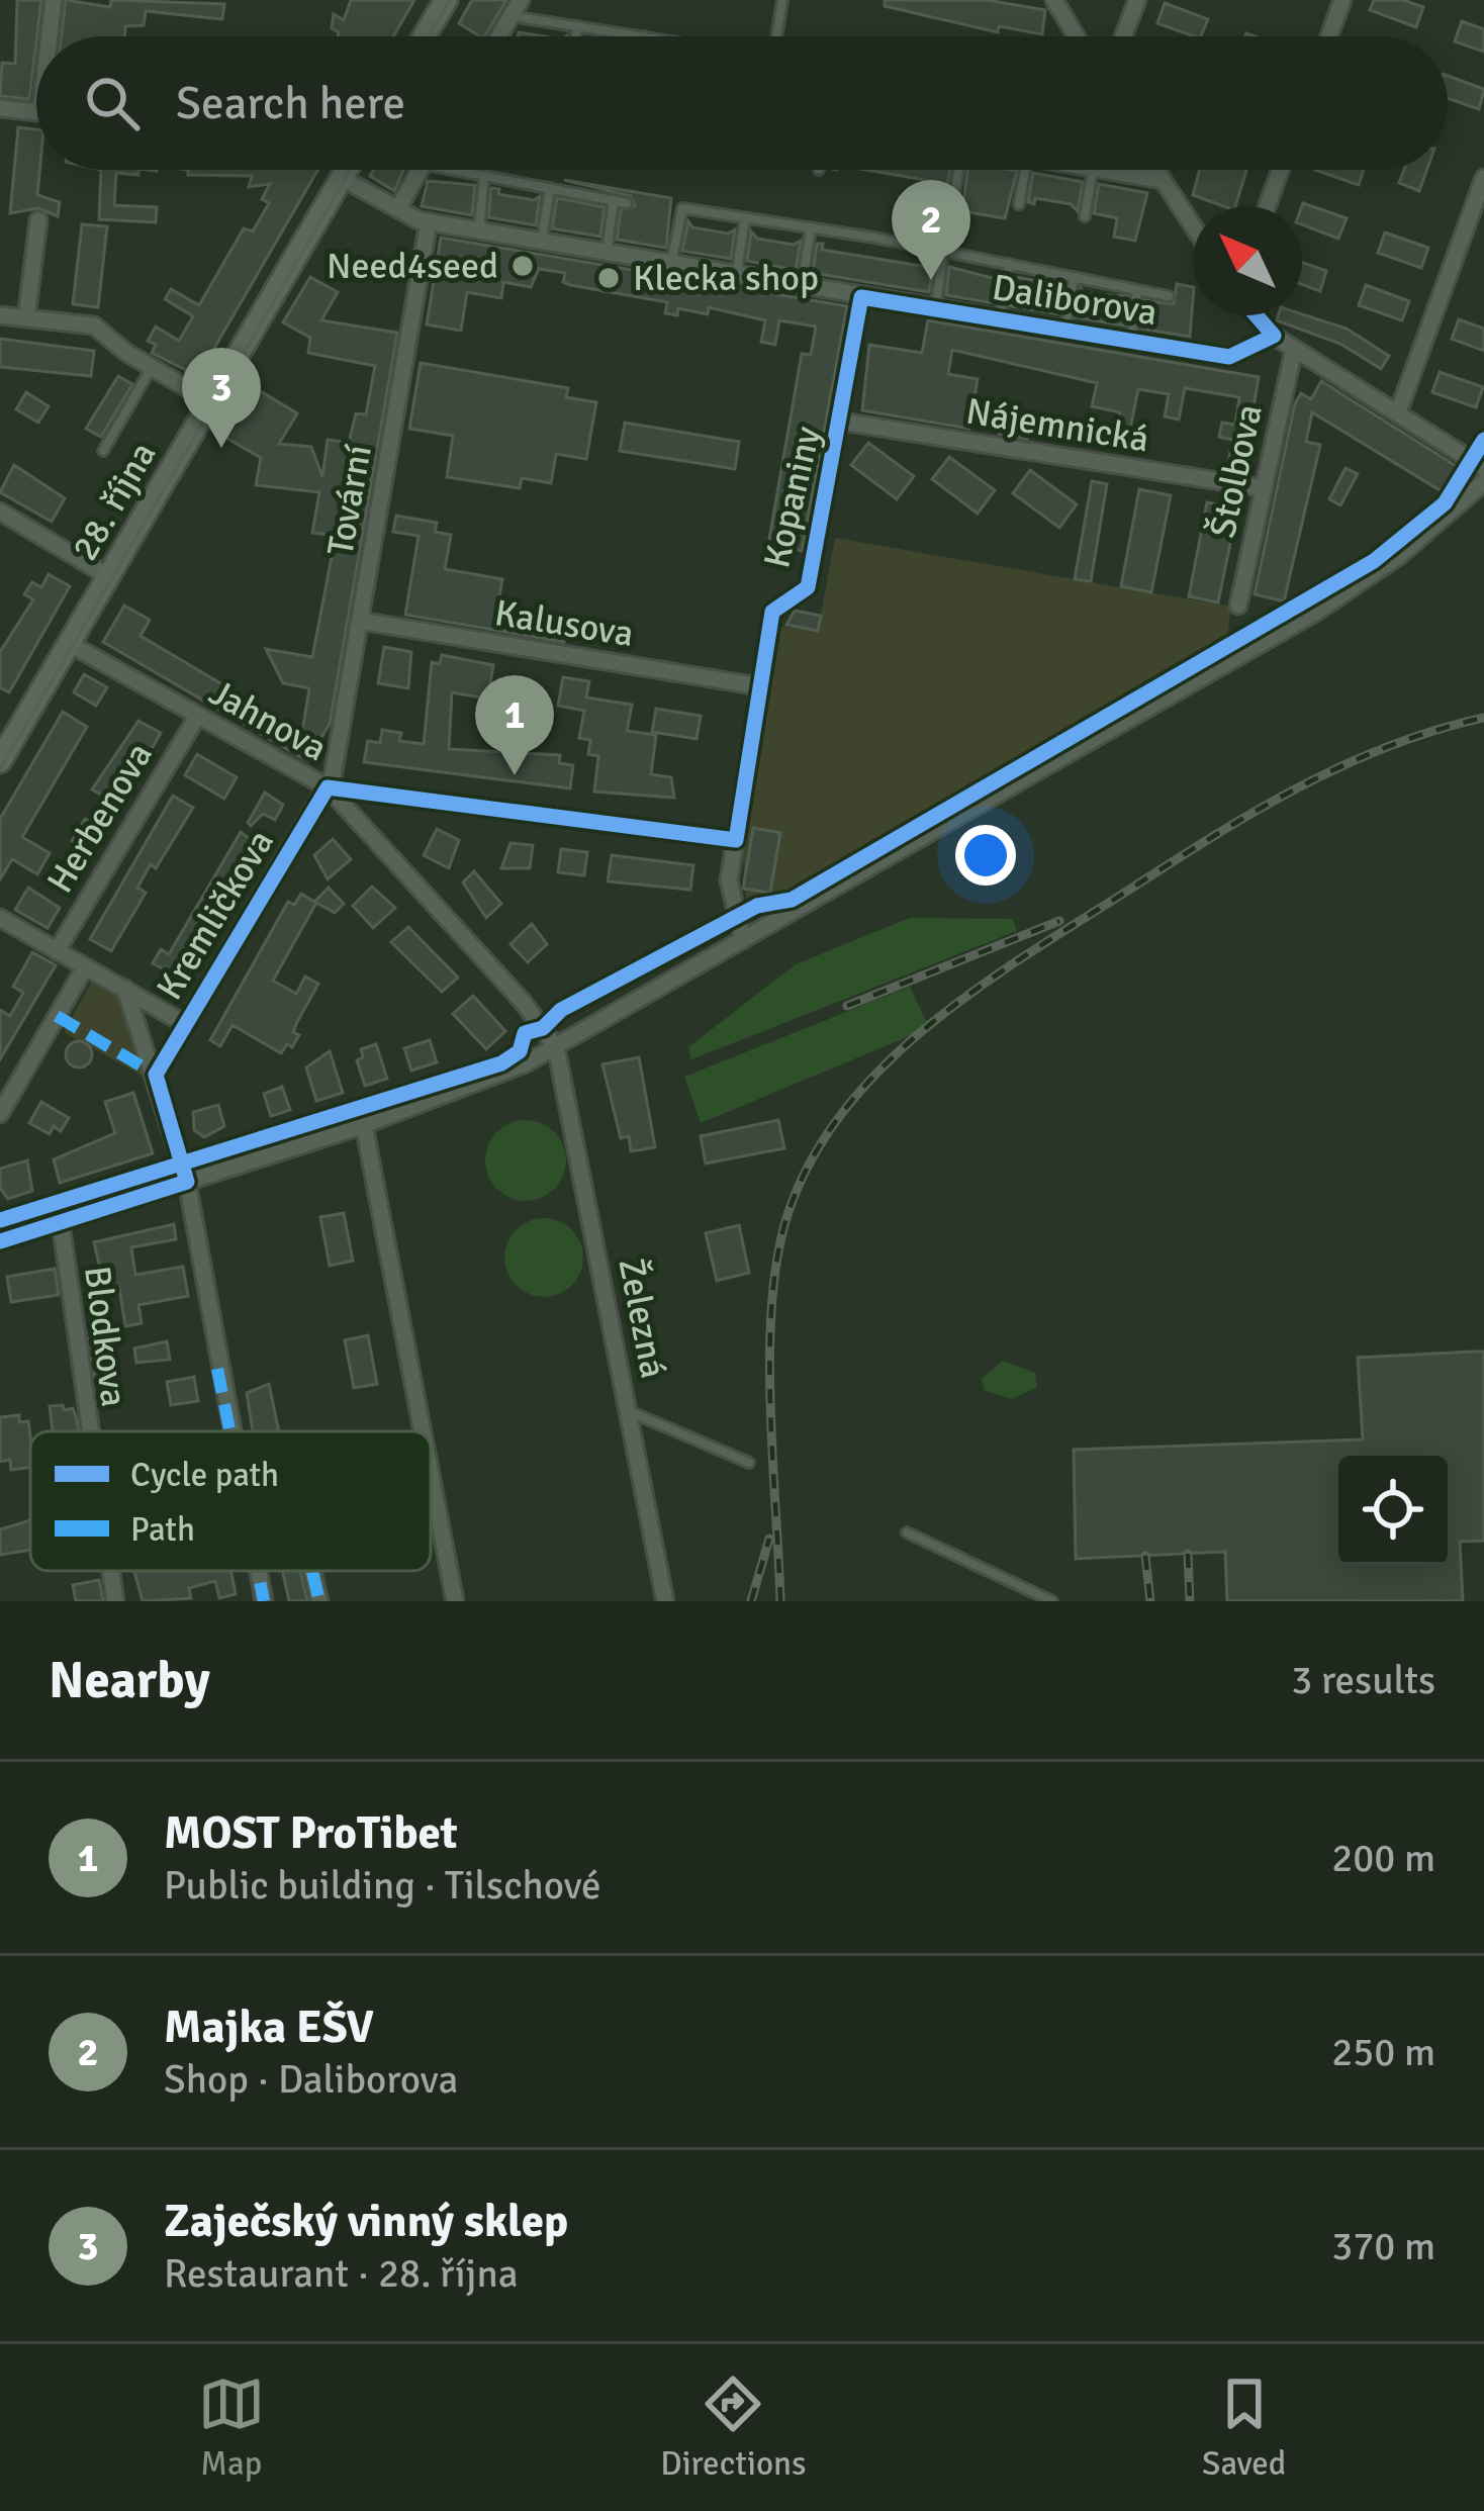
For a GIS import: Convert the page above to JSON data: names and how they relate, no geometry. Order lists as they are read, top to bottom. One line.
{"streets":{"main road":["28. října"],"street":["Daliborova","Nájemnická","Štolbova","Kopaniny","Tovární","Kalusova","Jahnova","Herbenova","Kremličkova","Železná","Blodkova"]},"crossings":[["Daliborova","Kopaniny"],["Daliborova","Tovární"],["Daliborova","28. října"],["Nájemnická","Štolbova"],["Nájemnická","Kopaniny"],["Kopaniny","Kalusova"],["Tovární","Kalusova"],["Tovární","Jahnova"],["Tovární","Kremličkova"],["28. října","Jahnova"],["Jahnova","Herbenova"],["Jahnova","Kremličkova"],["Jahnova","Železná"]],"places":["Need4seed","Klecka shop"],"legend":["Cycle path","Path"],"north":"top left","page":{"search":"Search here","pins":["2","3","1"],"heading":["Nearby","3 results"],"list":[{"mark":"1","name":"MOST ProTibet","note":"Public building · Tilschové","value":"200 m"},{"mark":"2","name":"Majka EŠV","note":"Shop · Daliborova","value":"250 m"},{"mark":"3","name":"Zaječský vinný sklep","note":"Restaurant · 28. října","value":"370 m"}],"nav":["Map","Directions","Saved"]}}
